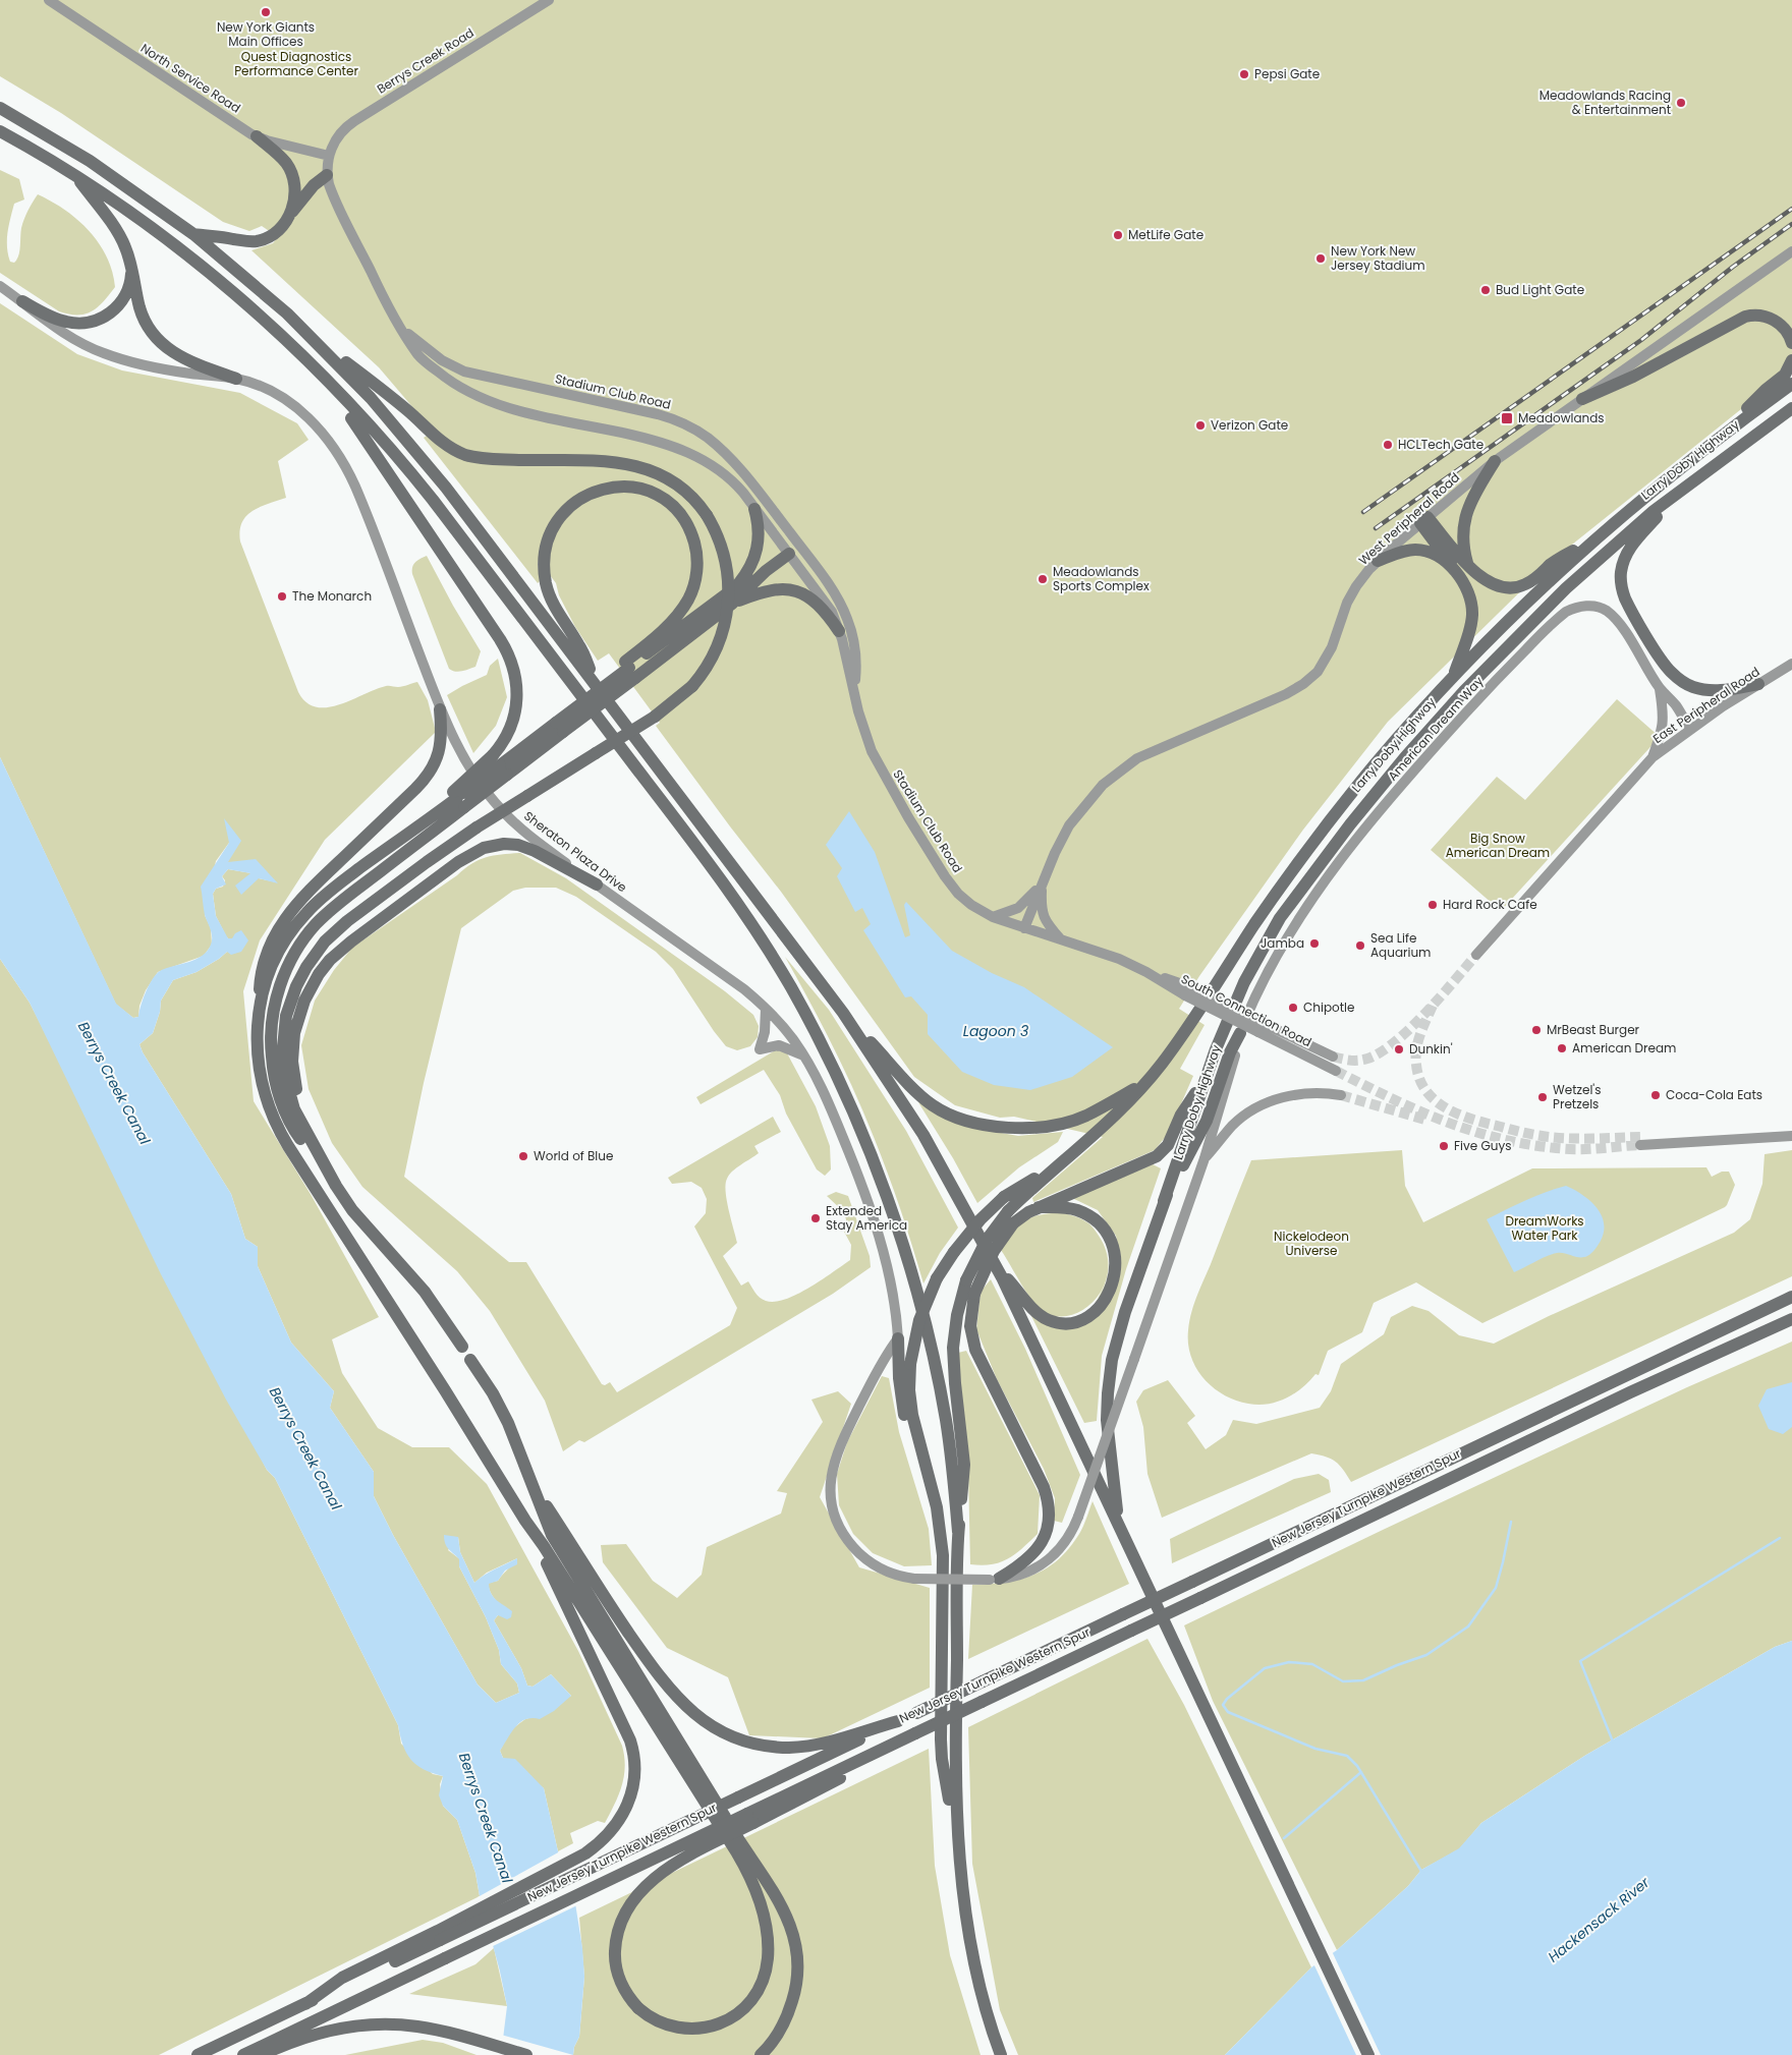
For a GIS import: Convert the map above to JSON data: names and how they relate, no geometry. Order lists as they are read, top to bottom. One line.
{"streets":{"highway":["Larry Doby Highway","New Jersey Turnpike Western Spur"],"street":["Berrys Creek Road","North Service Road","Stadium Club Road","West Peripheral Road","East Peripheral Road","American Dream Way","Sheraton Plaza Drive","South Connection Road"]},"crossings":[["Berrys Creek Road","North Service Road"],["Berrys Creek Road","Stadium Club Road"],["North Service Road","Stadium Club Road"],["Stadium Club Road","West Peripheral Road"],["Stadium Club Road","South Connection Road"],["West Peripheral Road","South Connection Road"],["East Peripheral Road","American Dream Way"],["American Dream Way","Sheraton Plaza Drive"]],"water":["Lagoon 3","Berrys Creek Canal","Hackensack River"],"parks":["Quest Diagnostics Performance Center","Big Snow American Dream","DreamWorks Water Park","Nickelodeon Universe"],"places":{"other":["New York Giants Main Offices","Pepsi Gate","Meadowlands Racing & Entertainment","MetLife Gate","New York New Jersey Stadium","Bud Light Gate","Verizon Gate","HCLTech Gate","Meadowlands Sports Complex","The Monarch","Hard Rock Cafe","Jamba","Sea Life Aquarium","Chipotle","MrBeast Burger","American Dream","Dunkin'","Coca-Cola Eats","Wetzel's Pretzels","Five Guys","World of Blue","Extended Stay America"],"transit":["Meadowlands"]}}
